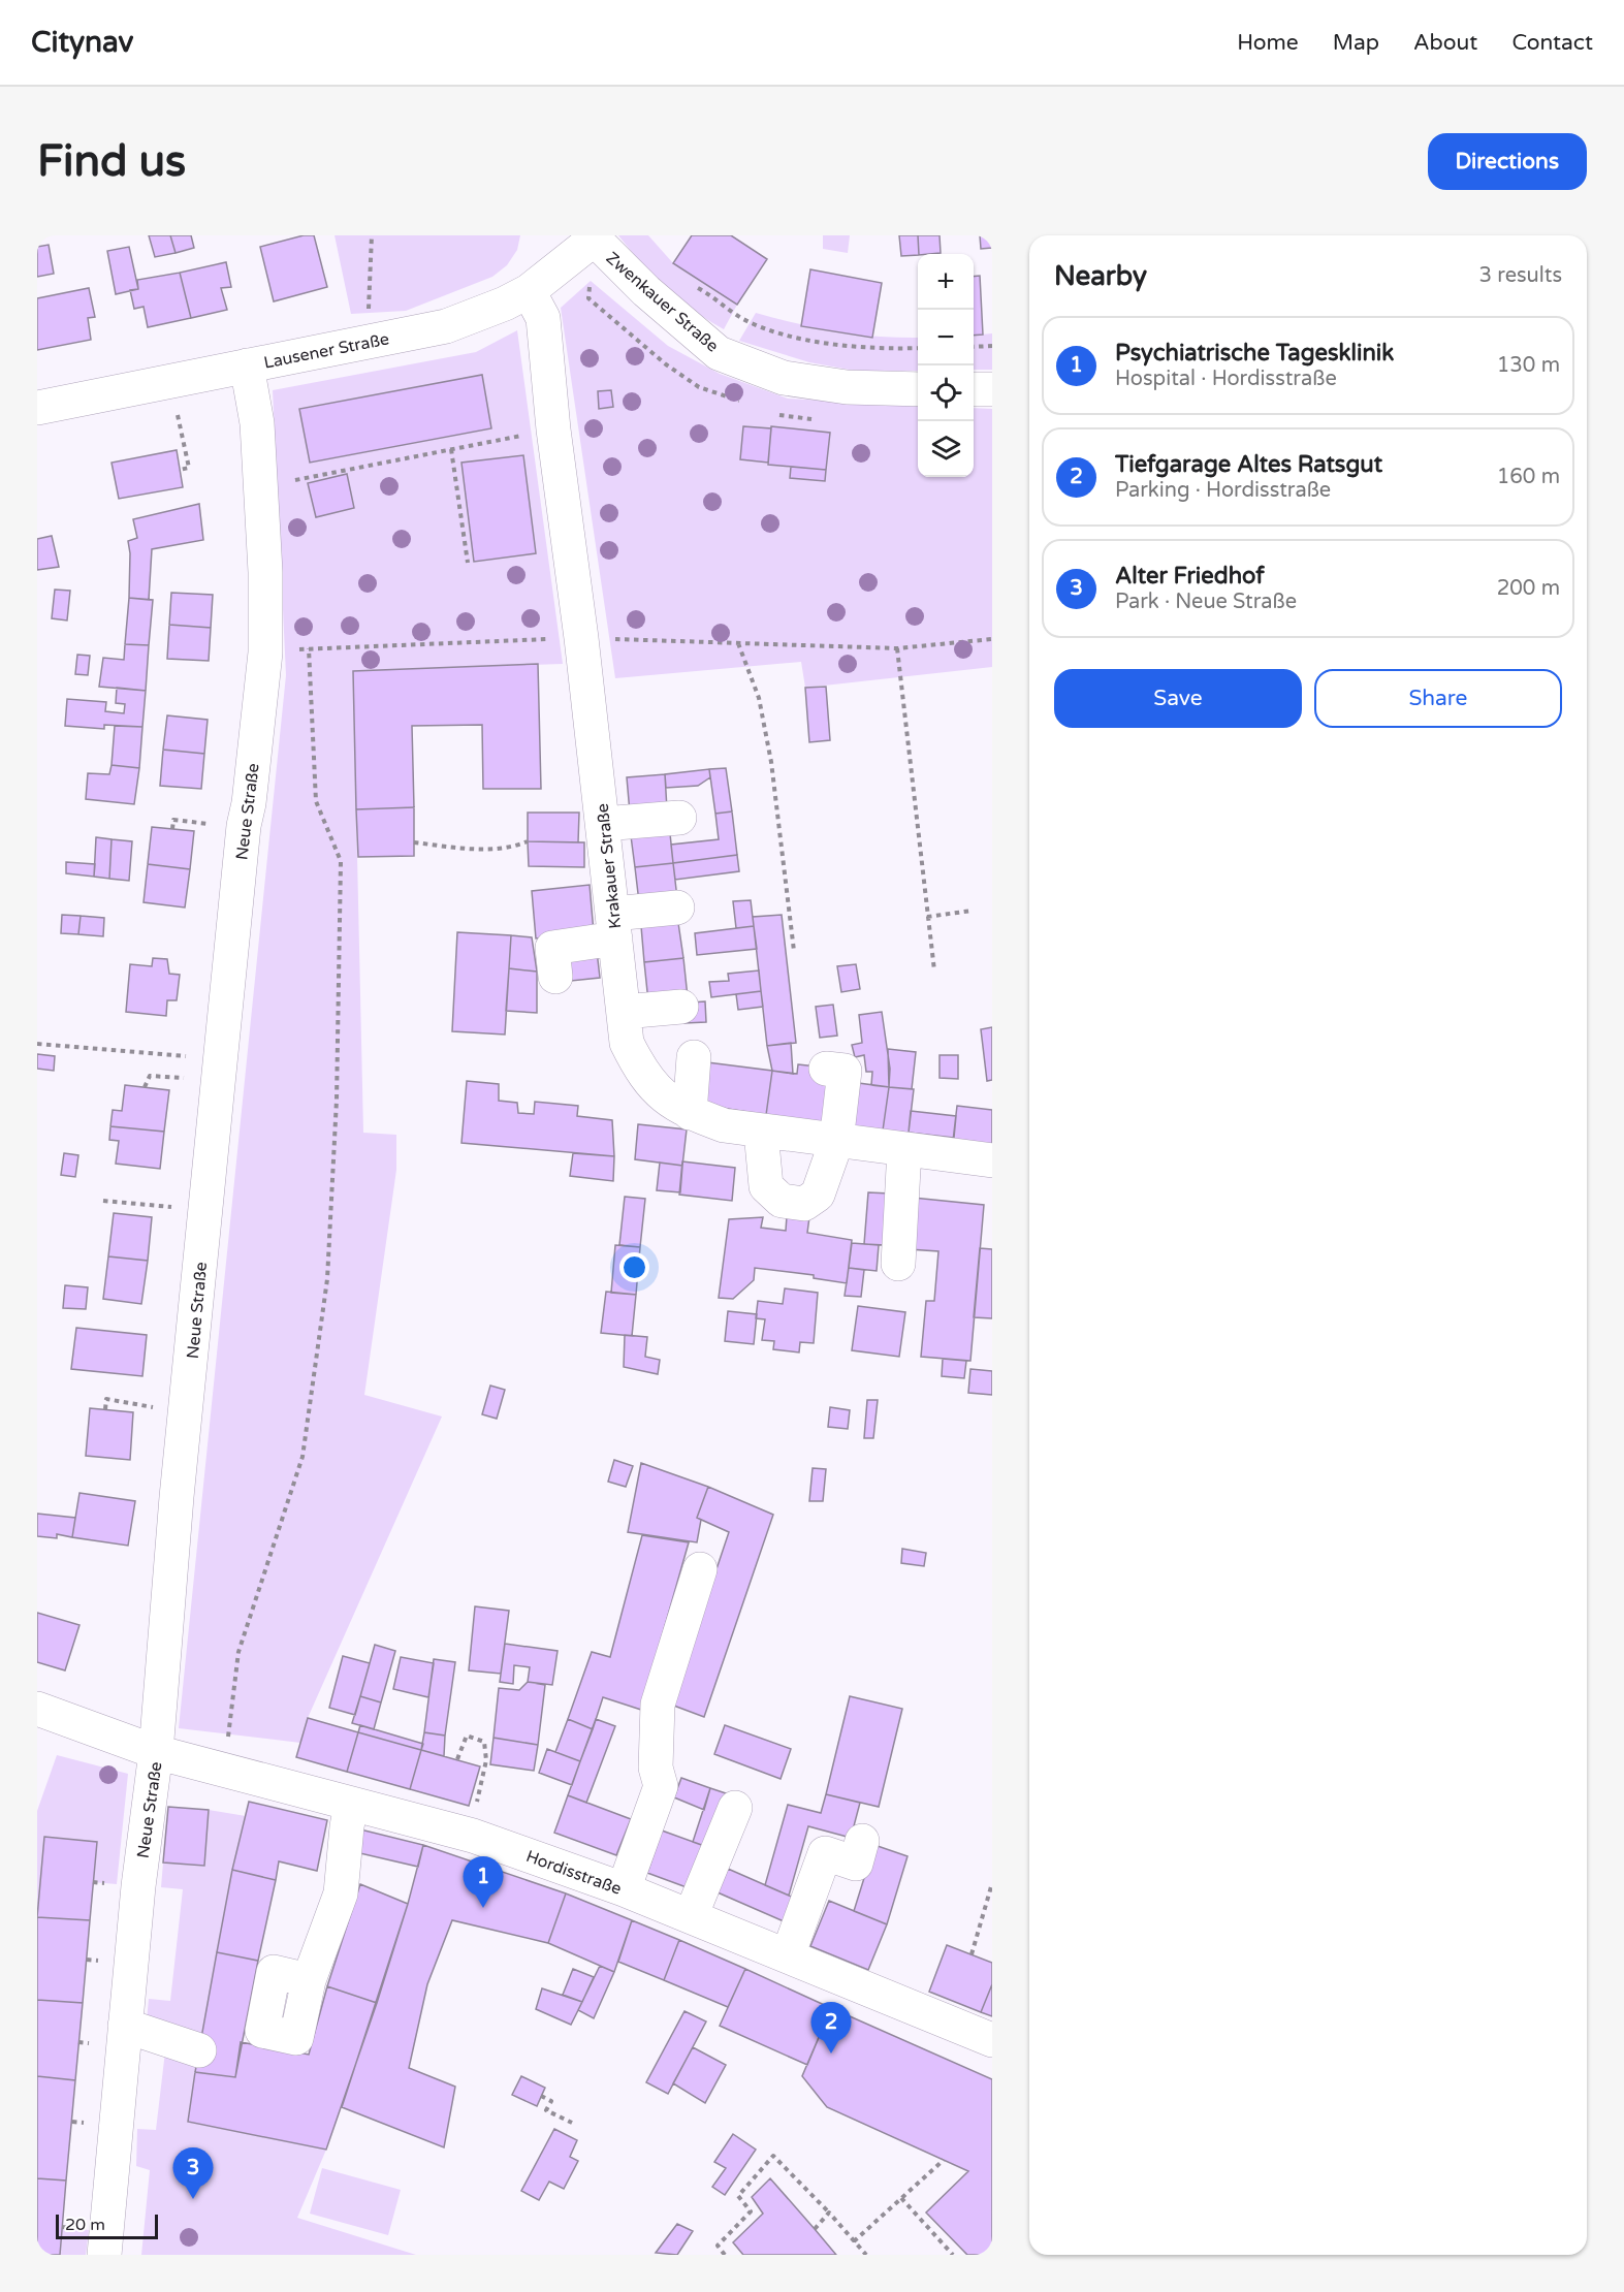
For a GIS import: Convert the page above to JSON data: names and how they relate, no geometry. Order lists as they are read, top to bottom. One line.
{"streets":{"street":["Zwenkauer Straße","Lausener Straße","Neue Straße","Krakauer Straße","Hordisstraße"]},"crossings":[["Zwenkauer Straße","Lausener Straße"],["Lausener Straße","Neue Straße"],["Lausener Straße","Krakauer Straße"],["Neue Straße","Hordisstraße"]],"scale_bar":"20 m","page":{"header":"Citynav","nav":["Home","Map","About","Contact"],"buttons":["Directions",["Save","Share"]],"title":"Find us","heading":["Nearby","3 results"],"map_buttons":["+","−"],"list":[{"mark":"1","name":"Psychiatrische Tagesklinik","note":"Hospital · Hordisstraße","value":"130 m"},{"mark":"2","name":"Tiefgarage Altes Ratsgut","note":"Parking · Hordisstraße","value":"160 m"},{"mark":"3","name":"Alter Friedhof","note":"Park · Neue Straße","value":"200 m"}],"pins":["1","2","3"],"scale":"20 m"}}
